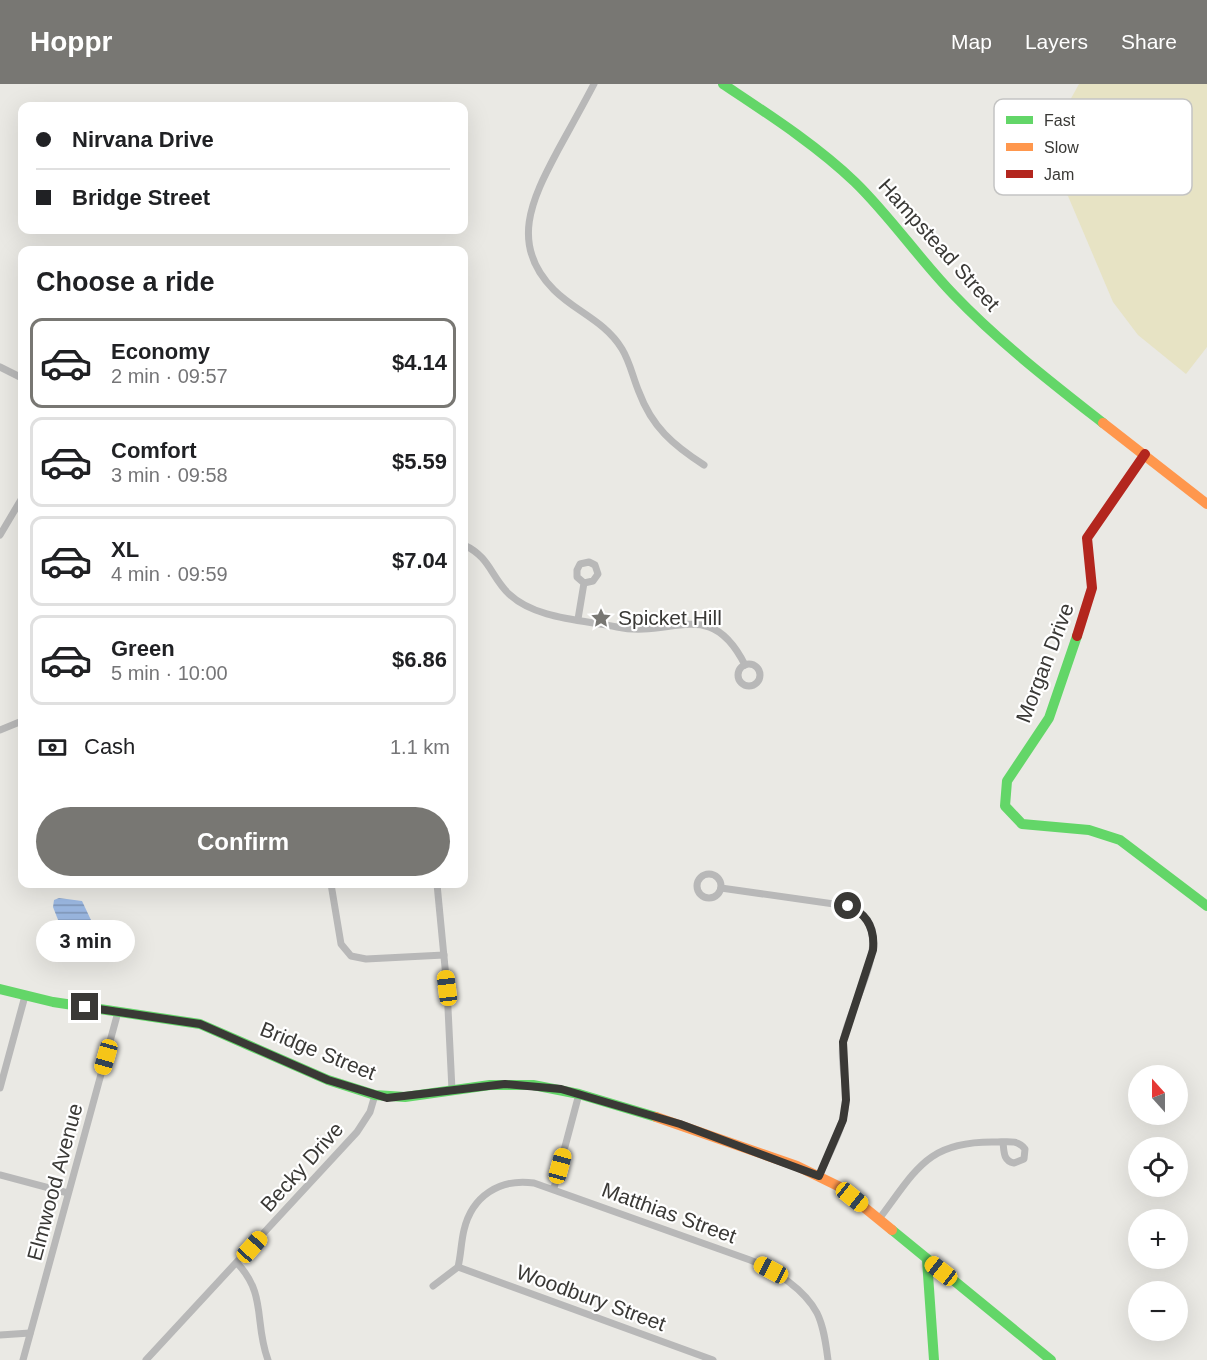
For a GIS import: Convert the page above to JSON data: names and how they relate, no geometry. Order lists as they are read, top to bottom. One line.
{"streets":{"street":["Hampstead Street","Morgan Drive","Bridge Street","Becky Drive","Elmwood Avenue","Matthias Street","Woodbury Street"]},"crossings":[["Hampstead Street","Morgan Drive"],["Bridge Street","Becky Drive"],["Bridge Street","Elmwood Avenue"],["Matthias Street","Woodbury Street"]],"places":{"place":["Spicket Hill"]},"legend":["Fast","Slow","Jam"],"north":"top","page":{"header":"Hoppr","nav":["Map","Layers","Share"],"banner":["Nirvana Drive","Bridge Street"],"heading":"Choose a ride","list":[{"name":"Economy","note":"2 min · 09:57","value":"$4.14"},{"name":"Comfort","note":"3 min · 09:58","value":"$5.59"},{"name":"XL","note":"4 min · 09:59","value":"$7.04"},{"name":"Green","note":"5 min · 10:00","value":"$6.86"}],"pay":["Cash","1.1 km"],"buttons":"Confirm","bubble":"3 min","map_buttons":["+","−"]}}
